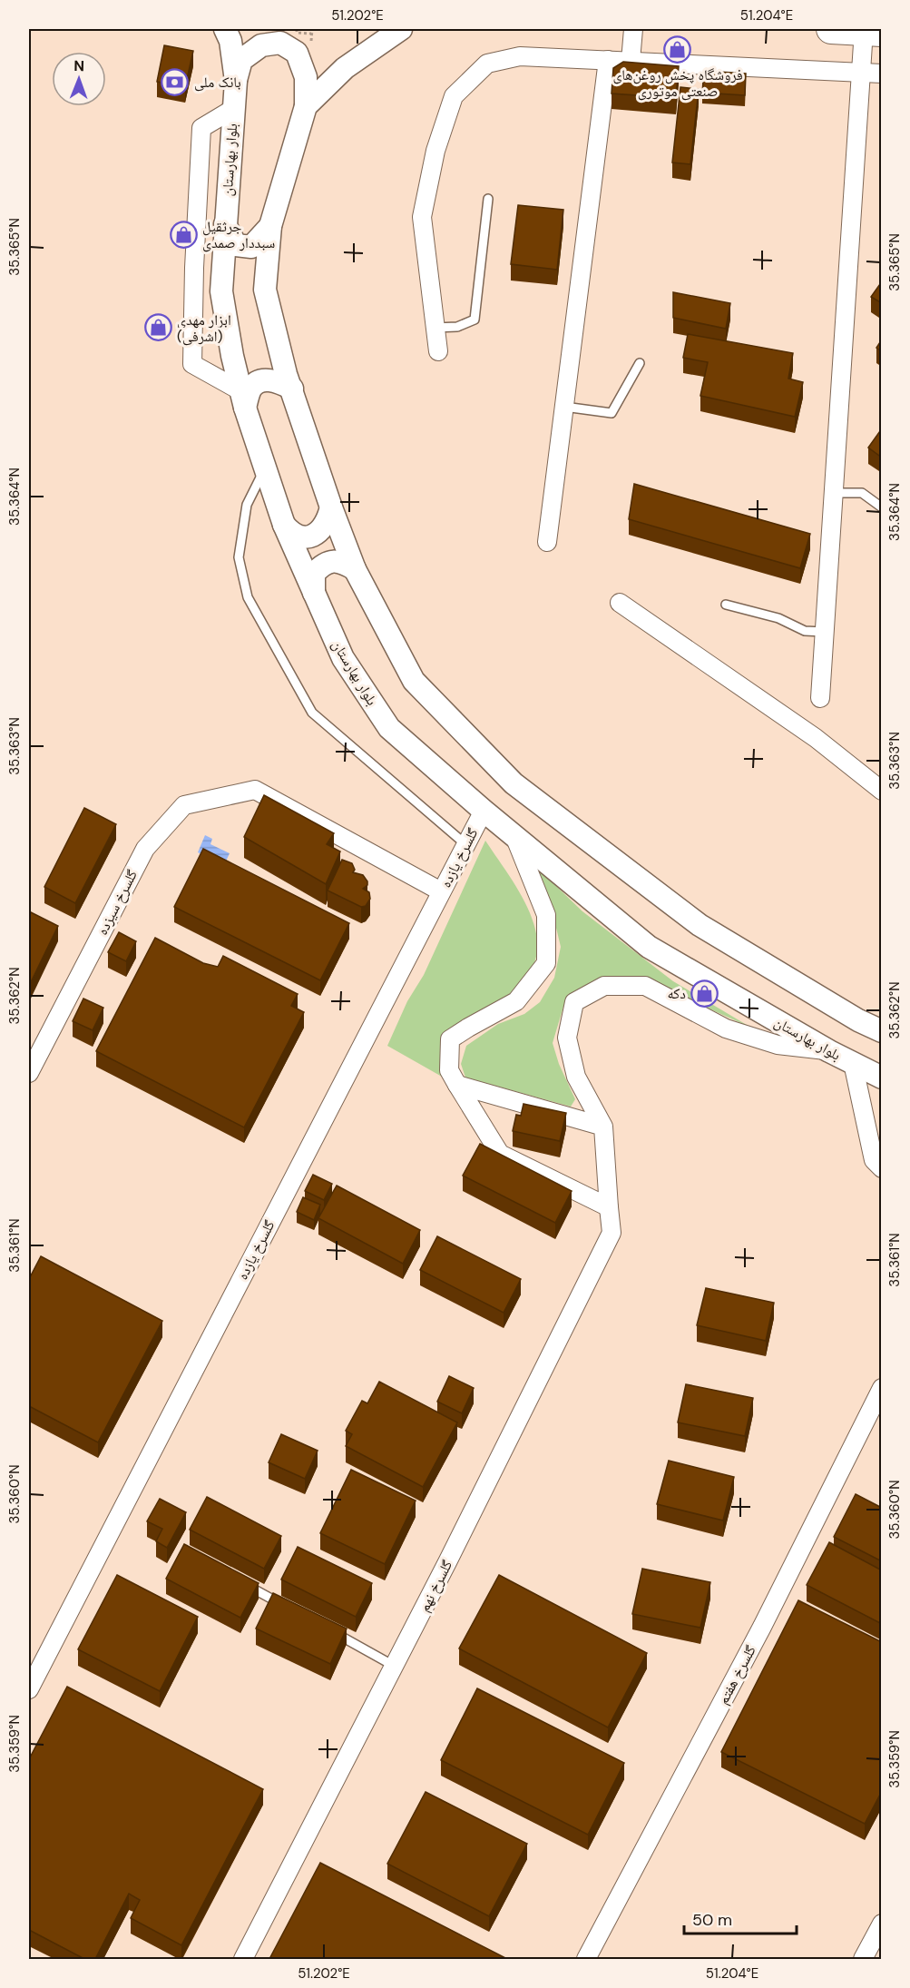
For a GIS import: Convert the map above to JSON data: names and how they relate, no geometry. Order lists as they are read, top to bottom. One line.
{"streets":{"street":["بلوار بهارستان","گلسرخ یازده","گلسرخ سیزده","گلسرخ نهم","گلسرخ هفتم"]},"crossings":[["بلوار بهارستان","گلسرخ یازده"],["گلسرخ یازده","گلسرخ سیزده"]],"places":{"shop":["فروشگاه پخش روغن‌های صنعتی موتوری","جرثقیل سبددار صمدی","ابزار مهدی (اشرفی)","دکه"],"bank":["بانک ملی"]},"scale_bar":"50 m","north":"top","coordinates":["51.202°E","51.204°E","35.365°N","35.364°N","35.363°N","35.362°N","35.361°N","35.360°N","35.359°N"]}
